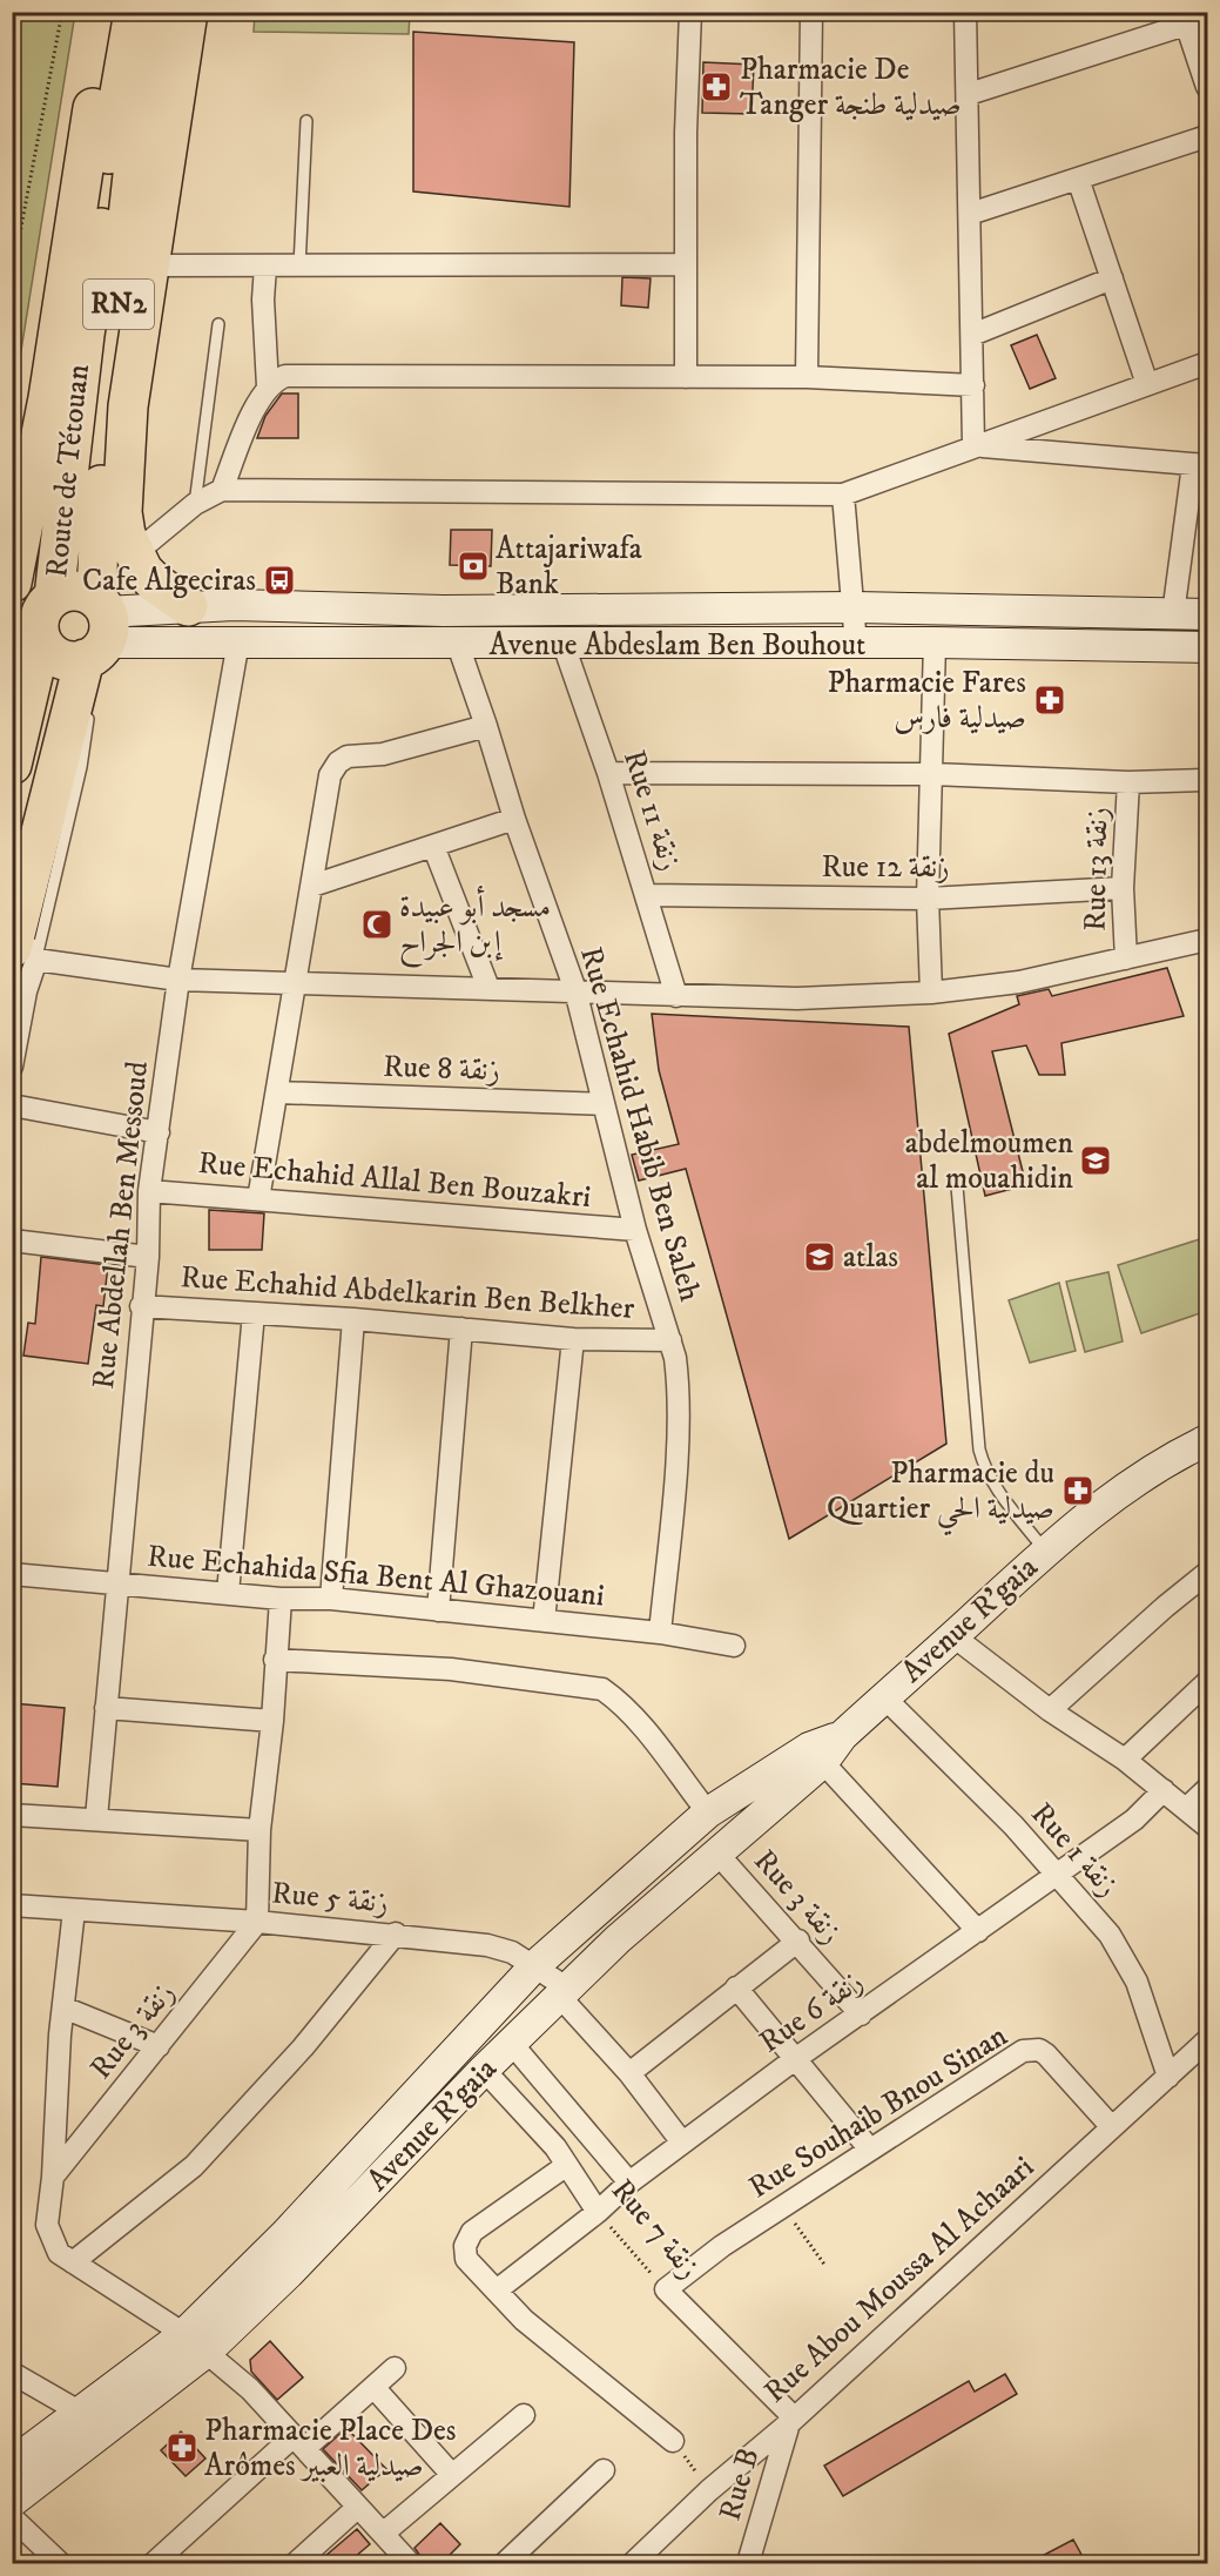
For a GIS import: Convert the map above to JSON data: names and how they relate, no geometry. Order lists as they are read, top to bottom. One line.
{"streets":{"highway":["RN2","Route de Tétouan"],"street":["Avenue Abdeslam Ben Bouhout","Rue 11 زنقة","Rue 12 زنقة","Rue 13 زنقة","Rue 8 زنقة","Rue Echahid Habib Ben Saleh","Rue Echahid Allal Ben Bouzakri","Rue Abdellah Ben Messoud","Rue Echahid Abdelkarin Ben Belkher","Rue Echahida Sfia Bent Al Ghazouani","Avenue R'gaia","Rue 1 زنقة","Rue 3 زنقة","Rue 5 زنقة","Rue 6 زنقة","Rue Souhaib Bnou Sinan","Rue 7 زنقة","Rue Abou Moussa Al Achaari","Rue B"]},"crossings":[["Route de Tétouan","Avenue Abdeslam Ben Bouhout"],["Avenue Abdeslam Ben Bouhout","Rue 11 زنقة"],["Avenue Abdeslam Ben Bouhout","Rue Echahid Habib Ben Saleh"],["Avenue Abdeslam Ben Bouhout","Rue Abdellah Ben Messoud"],["Rue 11 زنقة","Rue 12 زنقة"],["Rue 12 زنقة","Rue 13 زنقة"],["Rue 8 زنقة","Rue Echahid Habib Ben Saleh"],["Rue Echahid Habib Ben Saleh","Rue Echahid Allal Ben Bouzakri"],["Rue Echahid Habib Ben Saleh","Rue Echahid Abdelkarin Ben Belkher"],["Rue Echahid Habib Ben Saleh","Rue Echahida Sfia Bent Al Ghazouani"],["Rue Echahid Allal Ben Bouzakri","Rue Abdellah Ben Messoud"],["Rue Abdellah Ben Messoud","Rue Echahid Abdelkarin Ben Belkher"],["Rue Abdellah Ben Messoud","Rue Echahida Sfia Bent Al Ghazouani"],["Avenue R'gaia","Rue 1 زنقة"],["Avenue R'gaia","Rue 3 زنقة"],["Avenue R'gaia","Rue 5 زنقة"],["Avenue R'gaia","Rue 7 زنقة"],["Rue 1 زنقة","Rue 6 زنقة"],["Rue 1 زنقة","Rue Abou Moussa Al Achaari"],["Rue 3 زنقة","Rue 5 زنقة"],["Rue 3 زنقة","Rue 6 زنقة"],["Rue 5 زنقة","Rue 6 زنقة"],["Rue 6 زنقة","Rue 7 زنقة"],["Rue Souhaib Bnou Sinan","Rue 7 زنقة"],["Rue Souhaib Bnou Sinan","Rue Abou Moussa Al Achaari"],["Rue 7 زنقة","Rue Abou Moussa Al Achaari"],["Rue 7 زنقة","Rue B"],["Rue Abou Moussa Al Achaari","Rue B"]],"places":{"pharmacy":["Pharmacie De Tanger صيدلية طنجة","Pharmacie Fares صيدلية فارس","Pharmacie du Quartier صيدلية الحي","Pharmacie Place Des Arômes صيدلية العبير"],"bank":["Attajariwafa Bank"],"bus stop":["Cafe Algeciras"],"mosque":["مسجد أبو عبيدة إبن الجراح"],"school or university":["abdelmoumen al mouahidin","atlas"]}}
